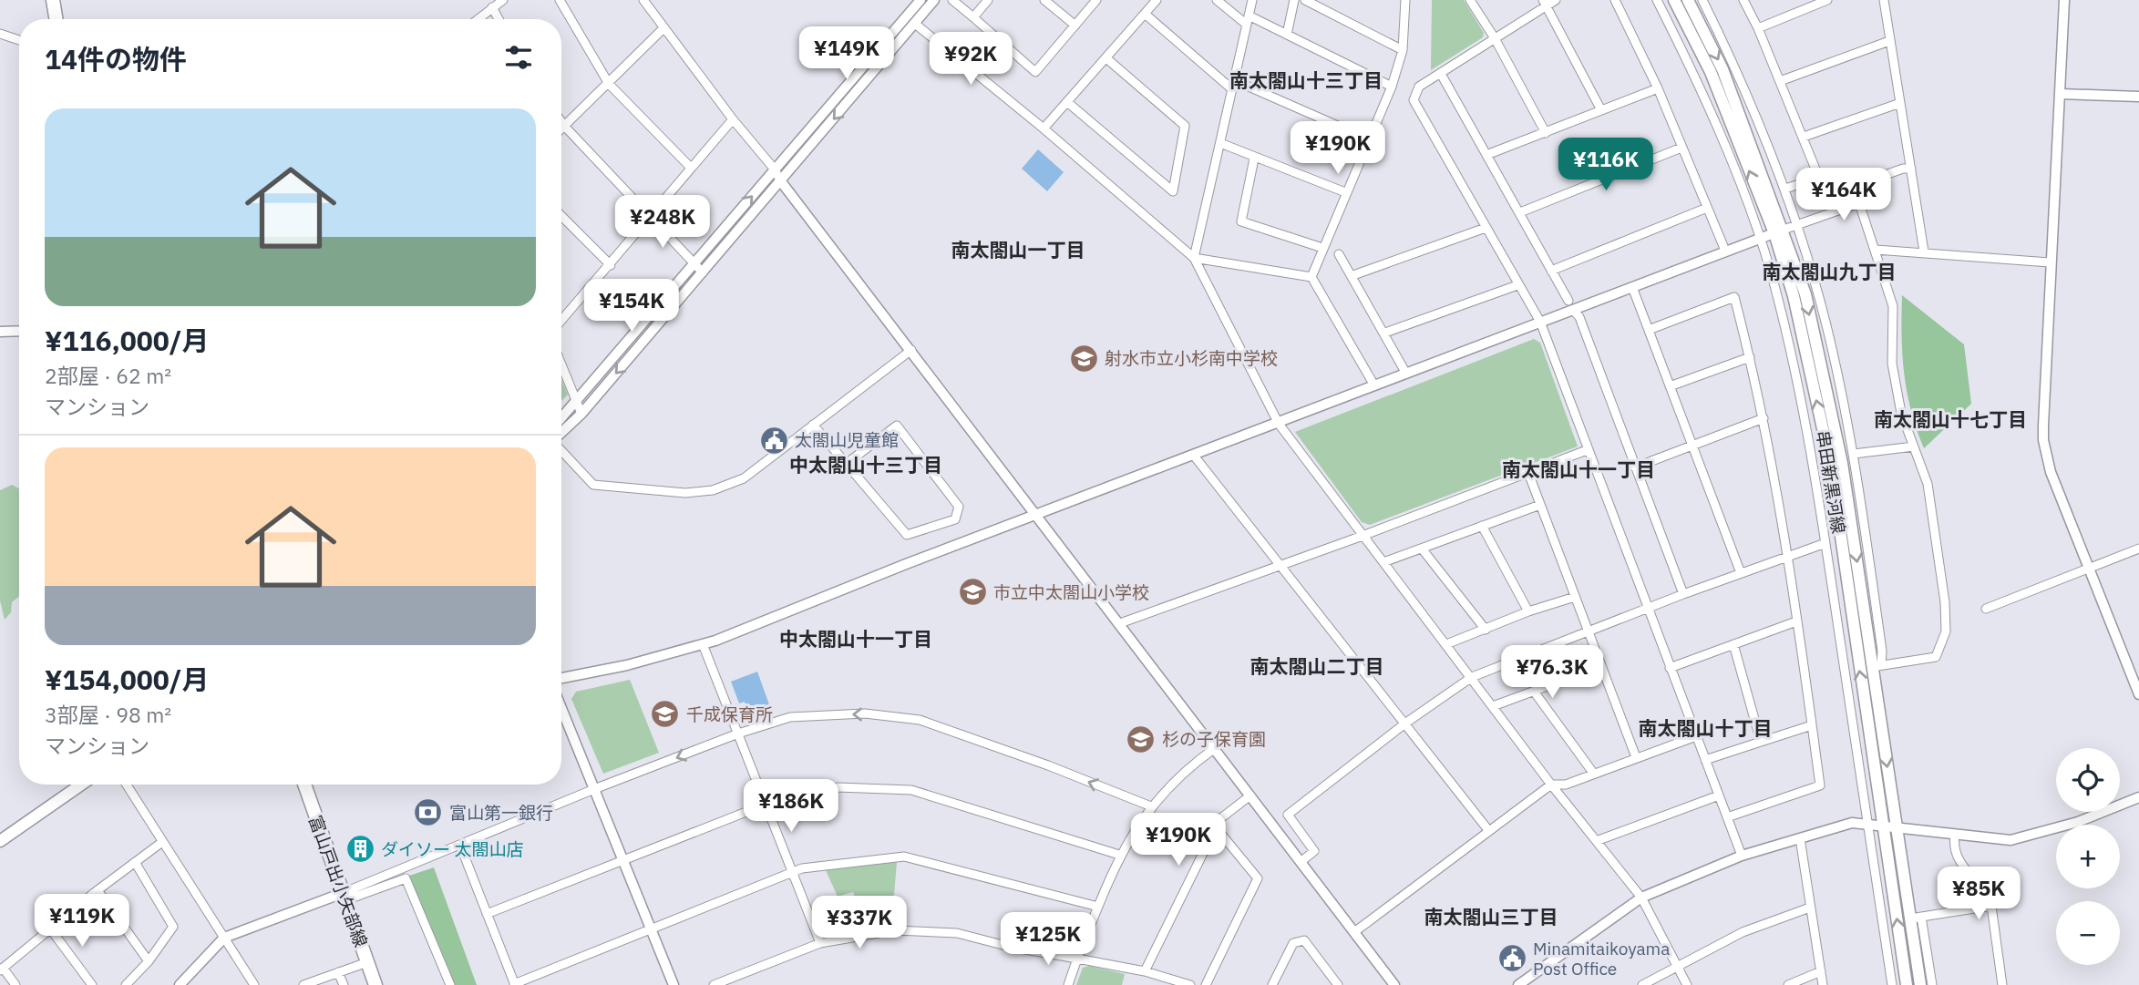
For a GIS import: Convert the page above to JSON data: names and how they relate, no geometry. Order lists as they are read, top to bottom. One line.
{"streets":{"main road":["串田新黒河線","富山戸出小矢部線"]},"districts":["南太閤山十三丁目","南太閤山一丁目","南太閤山九丁目","南太閤山十七丁目","中太閤山十三丁目","南太閤山十一丁目","中太閤山十一丁目","南太閤山二丁目","南太閤山十丁目","南太閤山三丁目"],"places":{"school or university":["射水市立小杉南中学校","市立中太閤山小学校","千成保育所","杉の子保育園"],"public building":["太閤山児童館","Minamitaikoyama Post Office"],"bank":["富山第一銀行"],"building":["ダイソー 太閤山店"]},"page":{"heading":"14件の物件","price":["¥149K","¥92K","¥190K","¥116K","¥164K","¥248K","¥154K","¥76.3K","¥186K","¥190K","¥85K","¥119K","¥337K","¥125K"],"list":[{"name":"¥116,000/月","note":"2部屋 · 62 m² · マンション"},{"name":"¥154,000/月","note":"3部屋 · 98 m² · マンション"}],"map_buttons":["+","−"]}}
